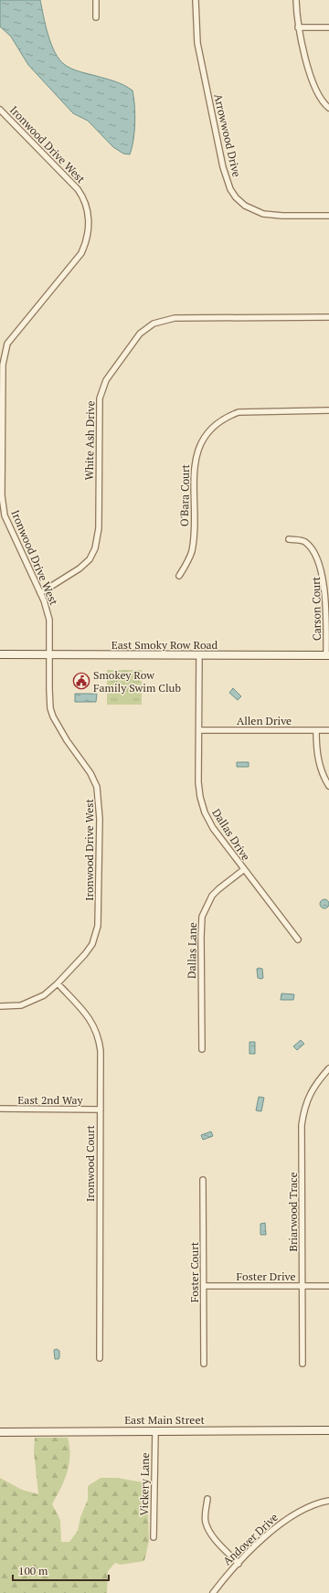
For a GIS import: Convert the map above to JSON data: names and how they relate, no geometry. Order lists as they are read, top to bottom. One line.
{"streets":{"main road":["East Smoky Row Road","East Main Street"],"street":["Arrowwood Drive","Ironwood Drive West","White Ash Drive","O'Bara Court","Carson Court","Allen Drive","Dallas Drive","Dallas Lane","East 2nd Way","Ironwood Court","Briarwood Trace","Foster Court","Foster Drive","Vickery Lane","Andover Drive"]},"crossings":[["Ironwood Drive West","White Ash Drive"],["Ironwood Drive West","East Smoky Row Road"],["Ironwood Drive West","Ironwood Court"],["Carson Court","East Smoky Row Road"],["East Smoky Row Road","Dallas Drive"],["Allen Drive","Dallas Drive"],["Dallas Drive","Dallas Lane"],["East 2nd Way","Ironwood Court"],["Briarwood Trace","Foster Drive"],["Foster Court","Foster Drive"],["East Main Street","Vickery Lane"]],"places":{"public building":["Smokey Row Family Swim Club"]},"scale_bar":"100 m"}
